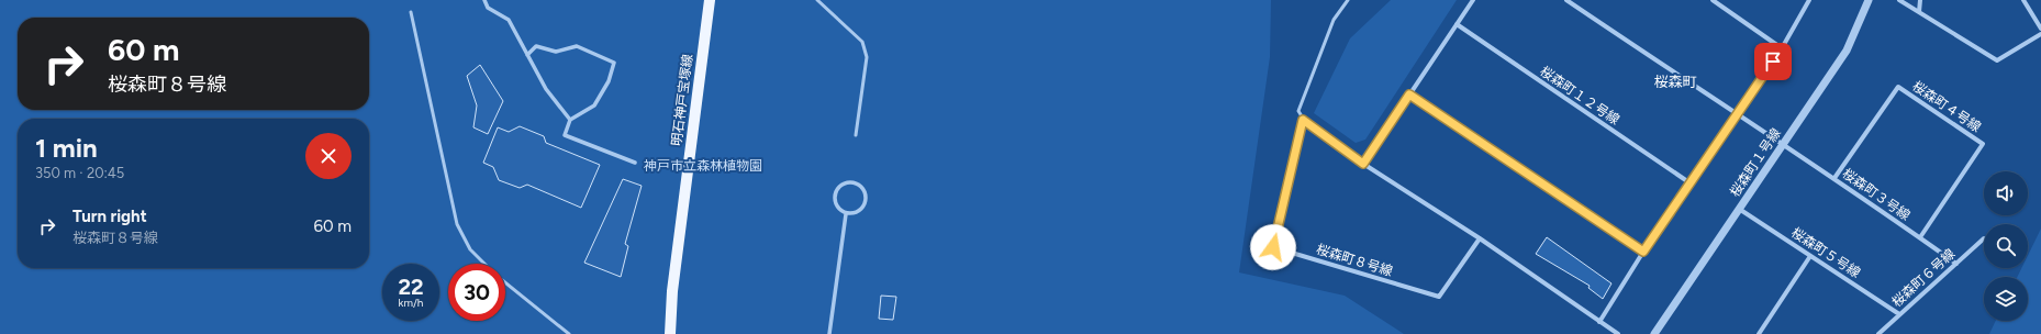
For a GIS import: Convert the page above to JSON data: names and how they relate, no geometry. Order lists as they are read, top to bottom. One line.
{"streets":{"main road":["明石神戸宝塚線"],"street":["桜森町１２号線","桜森町４号線","桜森町１号線","桜森町３号線","桜森町５号線","桜森町８号線","桜森町６号線"]},"crossings":[["桜森町４号線","桜森町３号線"],["桜森町１号線","桜森町３号線"],["桜森町１号線","桜森町５号線"],["桜森町３号線","桜森町６号線"],["桜森町５号線","桜森町６号線"]],"districts":["桜森町"],"parks":["神戸市立森林植物園"],"page":{"turn":["60 m","桜森町８号線"],"heading":["1 min","350 m · 20:45"],"list":[{"name":"Turn right","note":"桜森町８号線","value":"60 m"}],"speed":"22 km/h","limit":"30"}}
